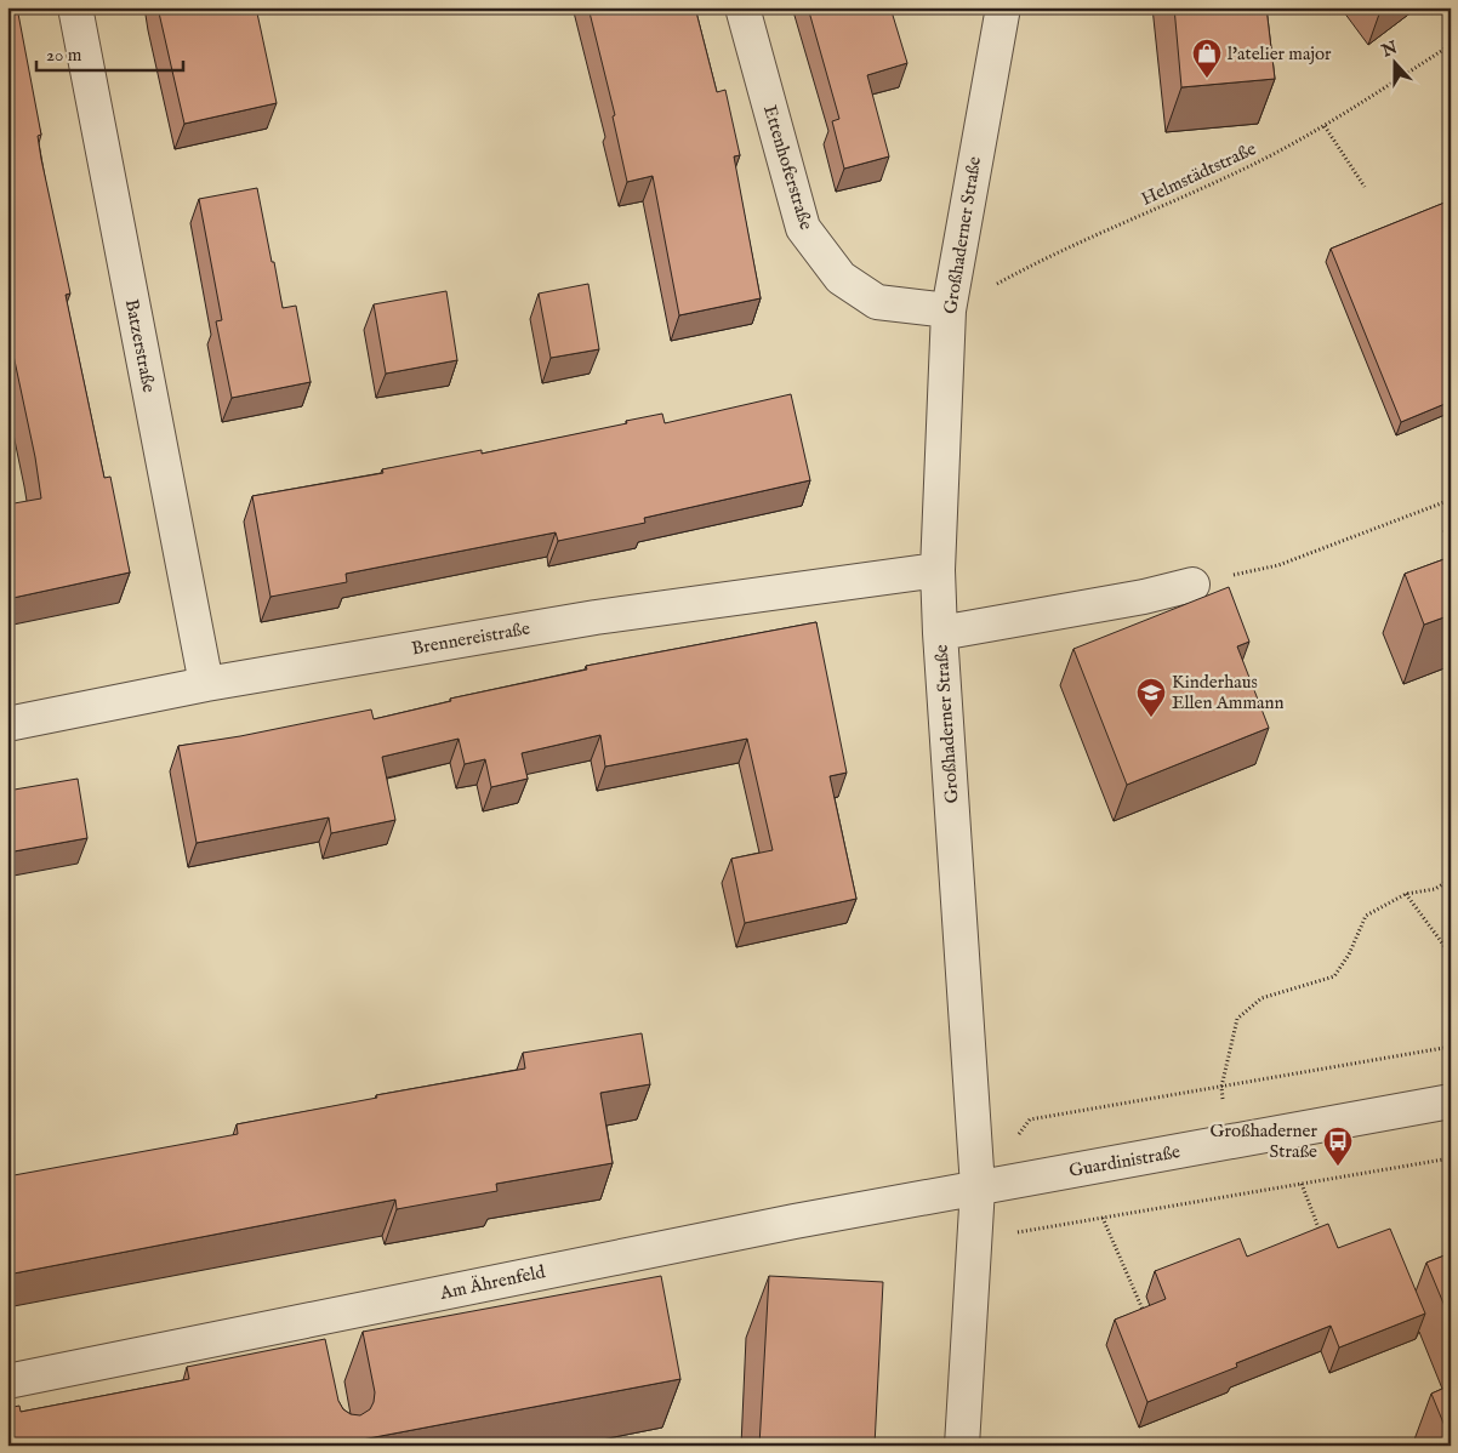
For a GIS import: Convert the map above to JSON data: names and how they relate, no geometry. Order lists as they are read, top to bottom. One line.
{"streets":{"street":["Ettenhoferstraße","Großhaderner Straße","Batzerstraße","Brennereistraße","Guardinistraße","Am Ährenfeld"],"path":["Helmstädtstraße"]},"crossings":[["Ettenhoferstraße","Helmstädtstraße"],["Ettenhoferstraße","Großhaderner Straße"],["Helmstädtstraße","Großhaderner Straße"],["Großhaderner Straße","Brennereistraße"],["Großhaderner Straße","Guardinistraße"],["Großhaderner Straße","Am Ährenfeld"],["Batzerstraße","Brennereistraße"],["Guardinistraße","Am Ährenfeld"]],"places":{"shop":["l'atelier major"],"school or university":["Kinderhaus Ellen Ammann"],"bus stop":["Großhaderner Straße"]},"scale_bar":"20 m","north":"top"}
